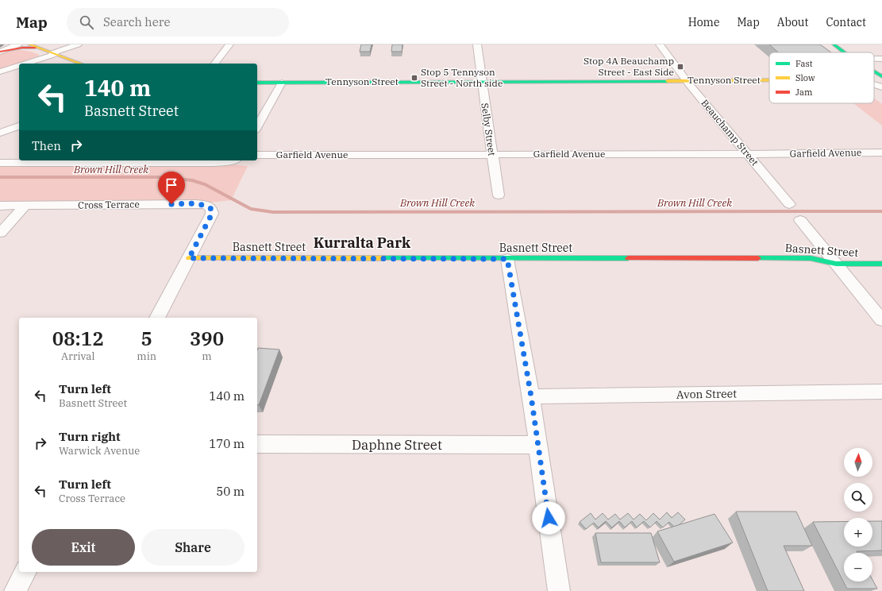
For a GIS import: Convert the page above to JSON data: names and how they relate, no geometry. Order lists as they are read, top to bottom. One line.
{"streets":{"main road":["Tennyson Street","Basnett Street"],"street":["Selby Street","Beauchamp Street","Garfield Avenue","Cross Terrace","Avon Street","Daphne Street"]},"crossings":[["Tennyson Street","Selby Street"],["Tennyson Street","Beauchamp Street"],["Selby Street","Garfield Avenue"],["Beauchamp Street","Garfield Avenue"],["Cross Terrace","Basnett Street"]],"districts":["Kurralta Park"],"water":["Brown Hill Creek"],"places":{"transit":["Stop 4A Beauchamp Street - East Side","Stop 5 Tennyson Street - North side"]},"legend":["Fast","Slow","Jam"],"north":"top","page":{"header":"Map","search":"Search here","nav":["Home","Map","About","Contact"],"turn":["140 m","Basnett Street"],"then":"Then","eta":["08:12","Arrival","5","min","390","m"],"list":[{"name":"Turn left","note":"Basnett Street","value":"140 m"},{"name":"Turn right","note":"Warwick Avenue","value":"170 m"},{"name":"Turn left","note":"Cross Terrace","value":"50 m"}],"map_buttons":["+","−"],"buttons":["Exit","Share"]}}
